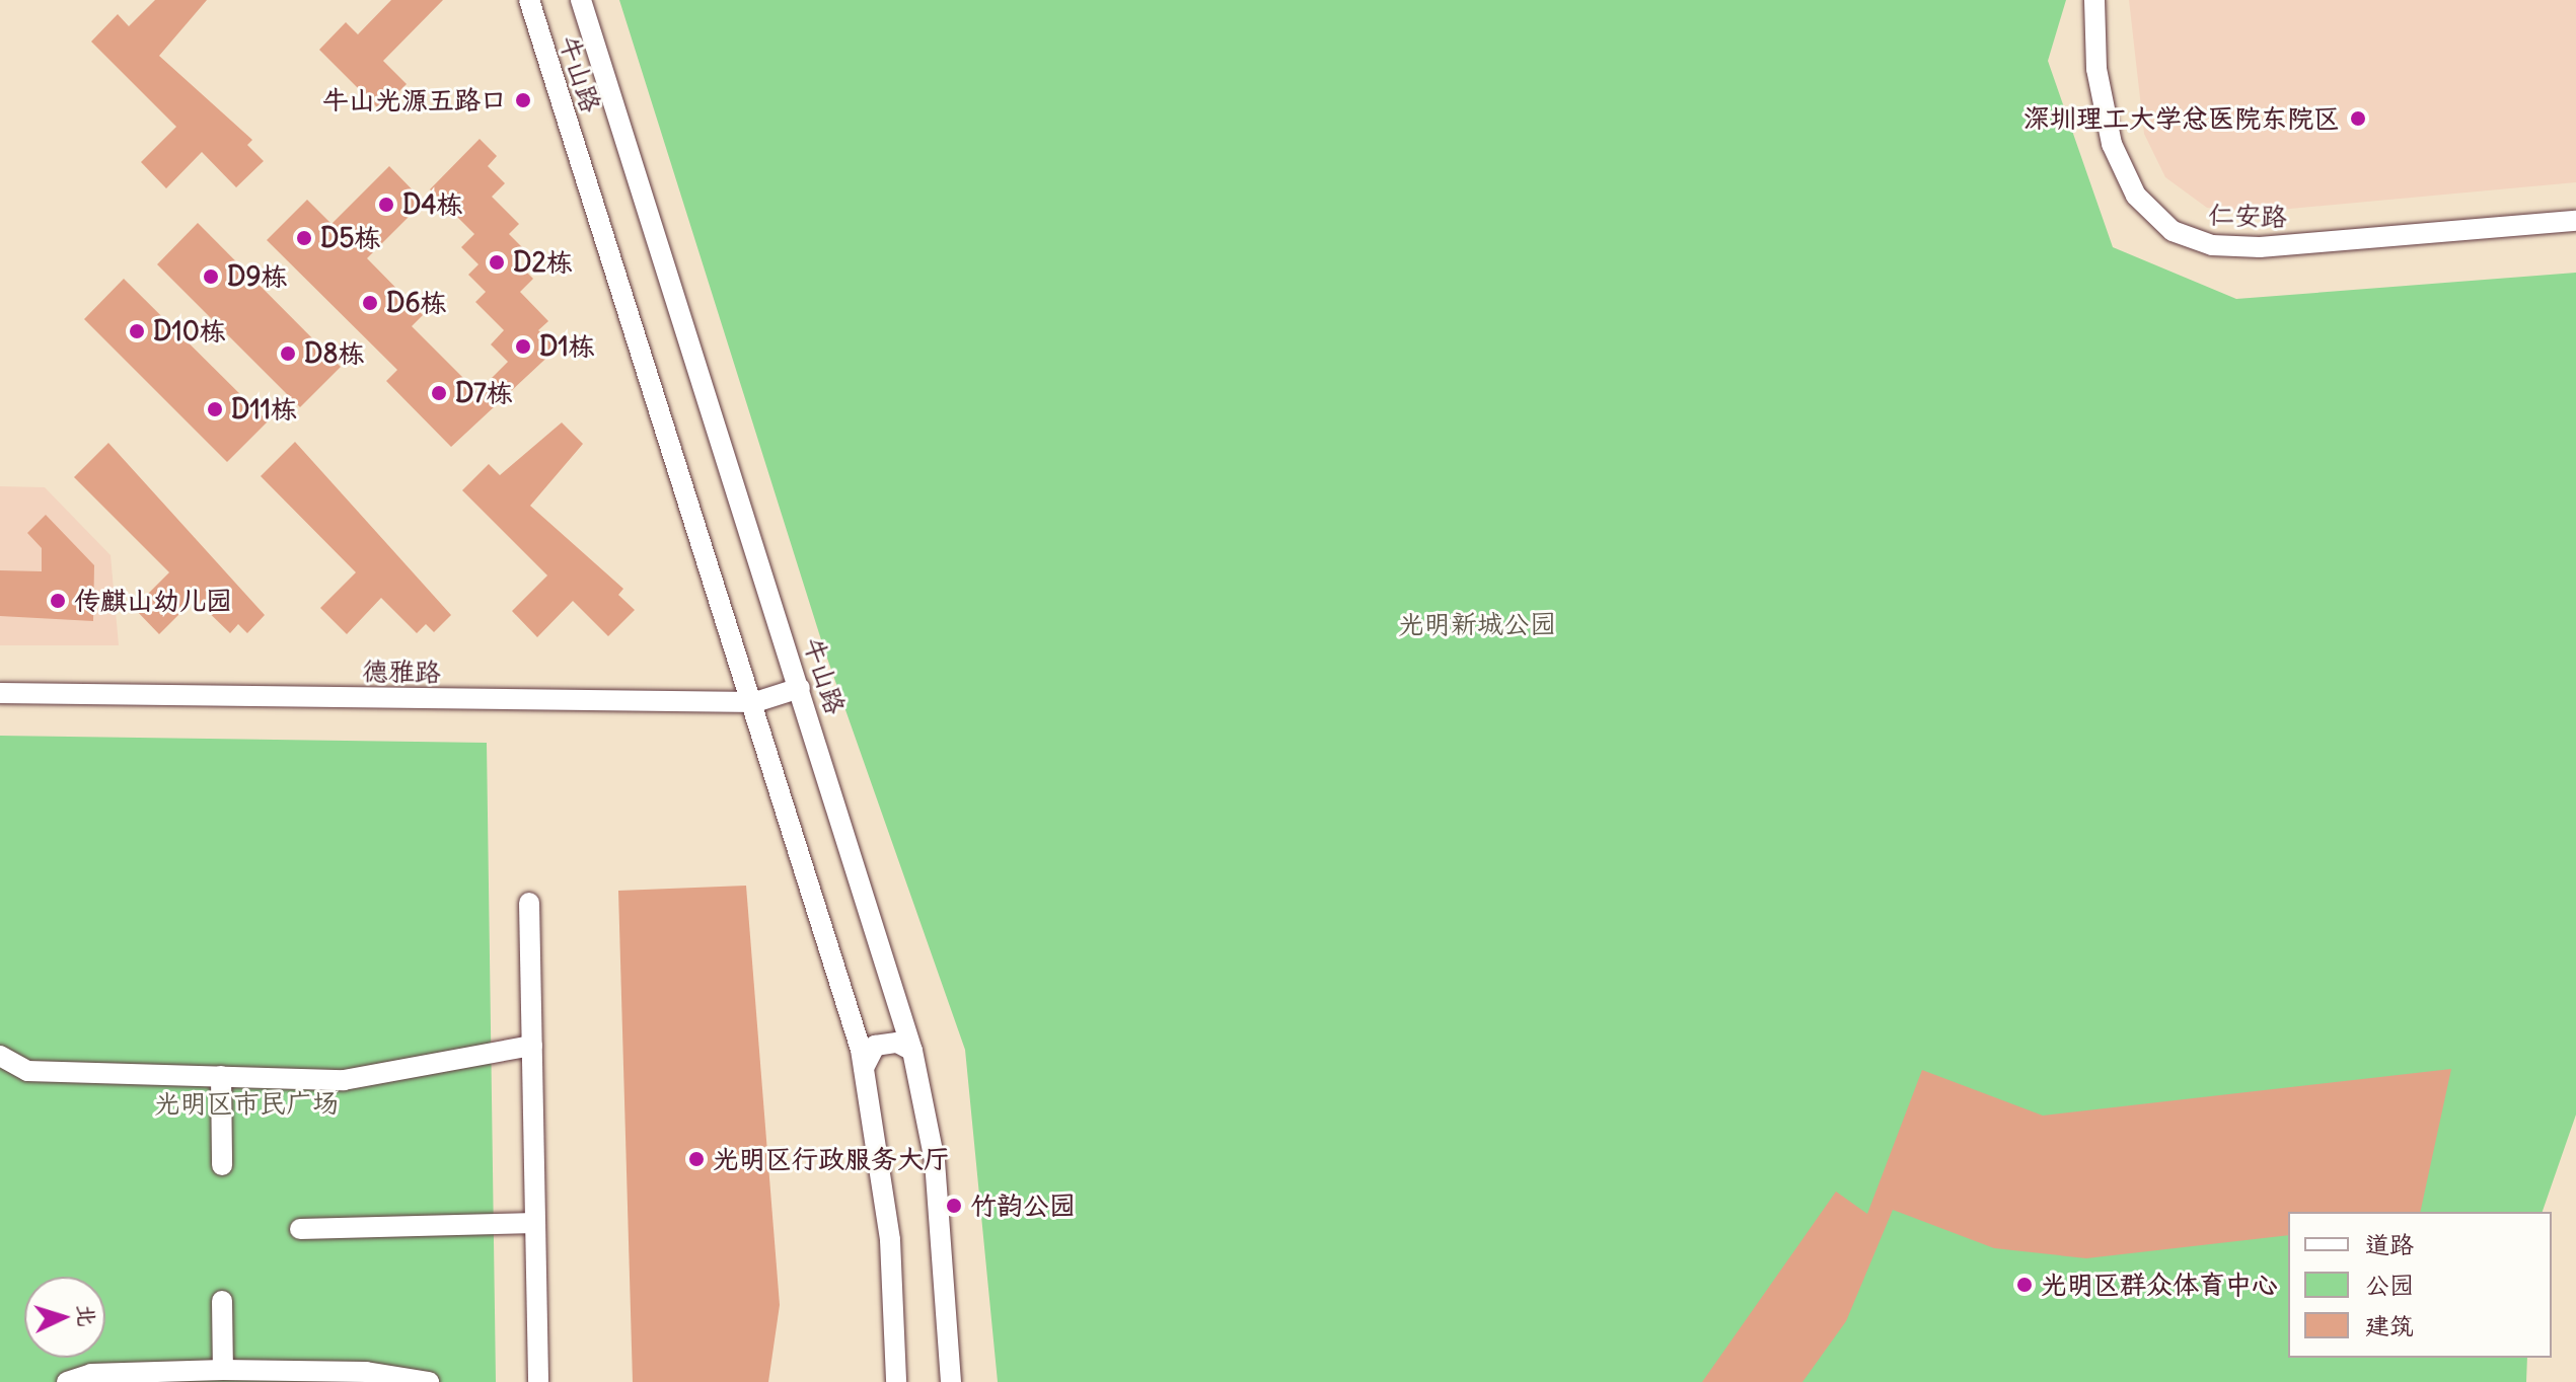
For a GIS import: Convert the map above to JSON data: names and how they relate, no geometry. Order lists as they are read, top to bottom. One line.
{"streets":{"street":["牛山路","仁安路","德雅路"]},"crossings":[["牛山路","德雅路"]],"parks":["光明新城公园","光明区市民广场"],"places":["牛山光源五路口","深圳理工大学总医院东院区","D4栋","D5栋","D2栋","D9栋","D6栋","D10栋","D1栋","D8栋","D7栋","D11栋","传麒山幼儿园","光明区行政服务大厅","竹韵公园","光明区群众体育中心"],"legend":["道路","公园","建筑"],"north":"right"}
